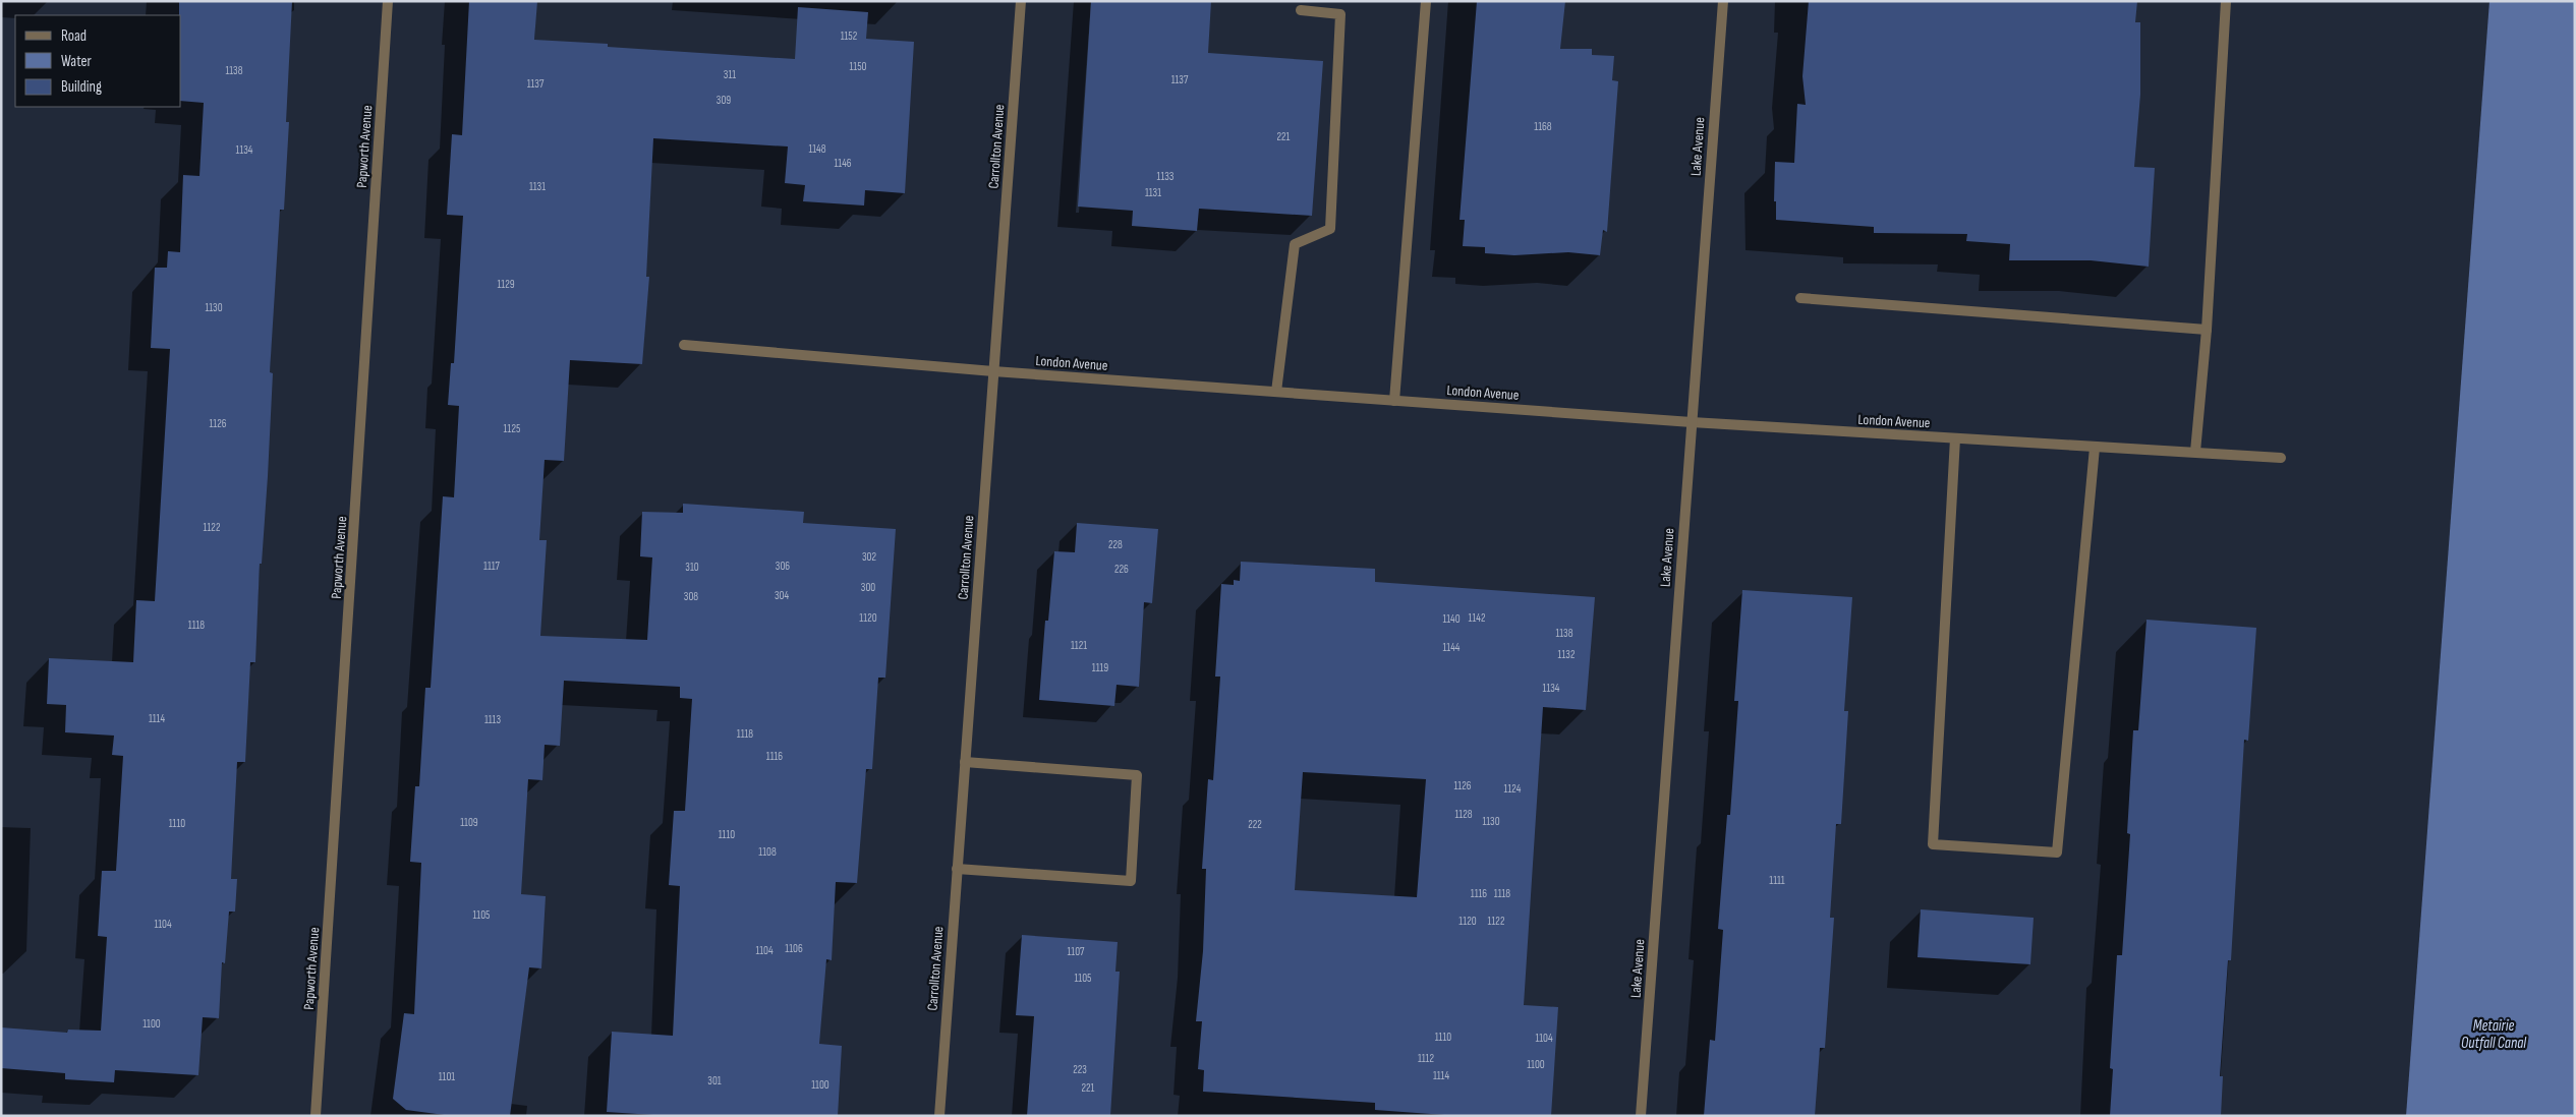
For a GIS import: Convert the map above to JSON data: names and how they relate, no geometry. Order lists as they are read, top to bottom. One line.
{"streets":{"street":["Papworth Avenue","Carrollton Avenue","Lake Avenue","London Avenue"]},"crossings":[["Carrollton Avenue","London Avenue"],["Lake Avenue","London Avenue"]],"water":["Metairie Outfall Canal"],"house_numbers":["1152","1150","1138","311","1137","1137","309","1168","221","1148","1134","1146","1133","1131","1131","1129","1130","1126","1125","1122","228","302","1117","306","310","226","300","304","308","1120","1142","1140","1118","1138","1121","1144","1132","1119","1134","1114","1113","1118","1116","1126","1124","1128","1130","1109","1110","222","1110","1108","1111","1116","1118","1105","1120","1122","1104","1106","1104","1107","1105","1100","1110","1104","1112","1100","223","1114","1101","301","1100","221"],"legend":["Road","Water","Building"]}
